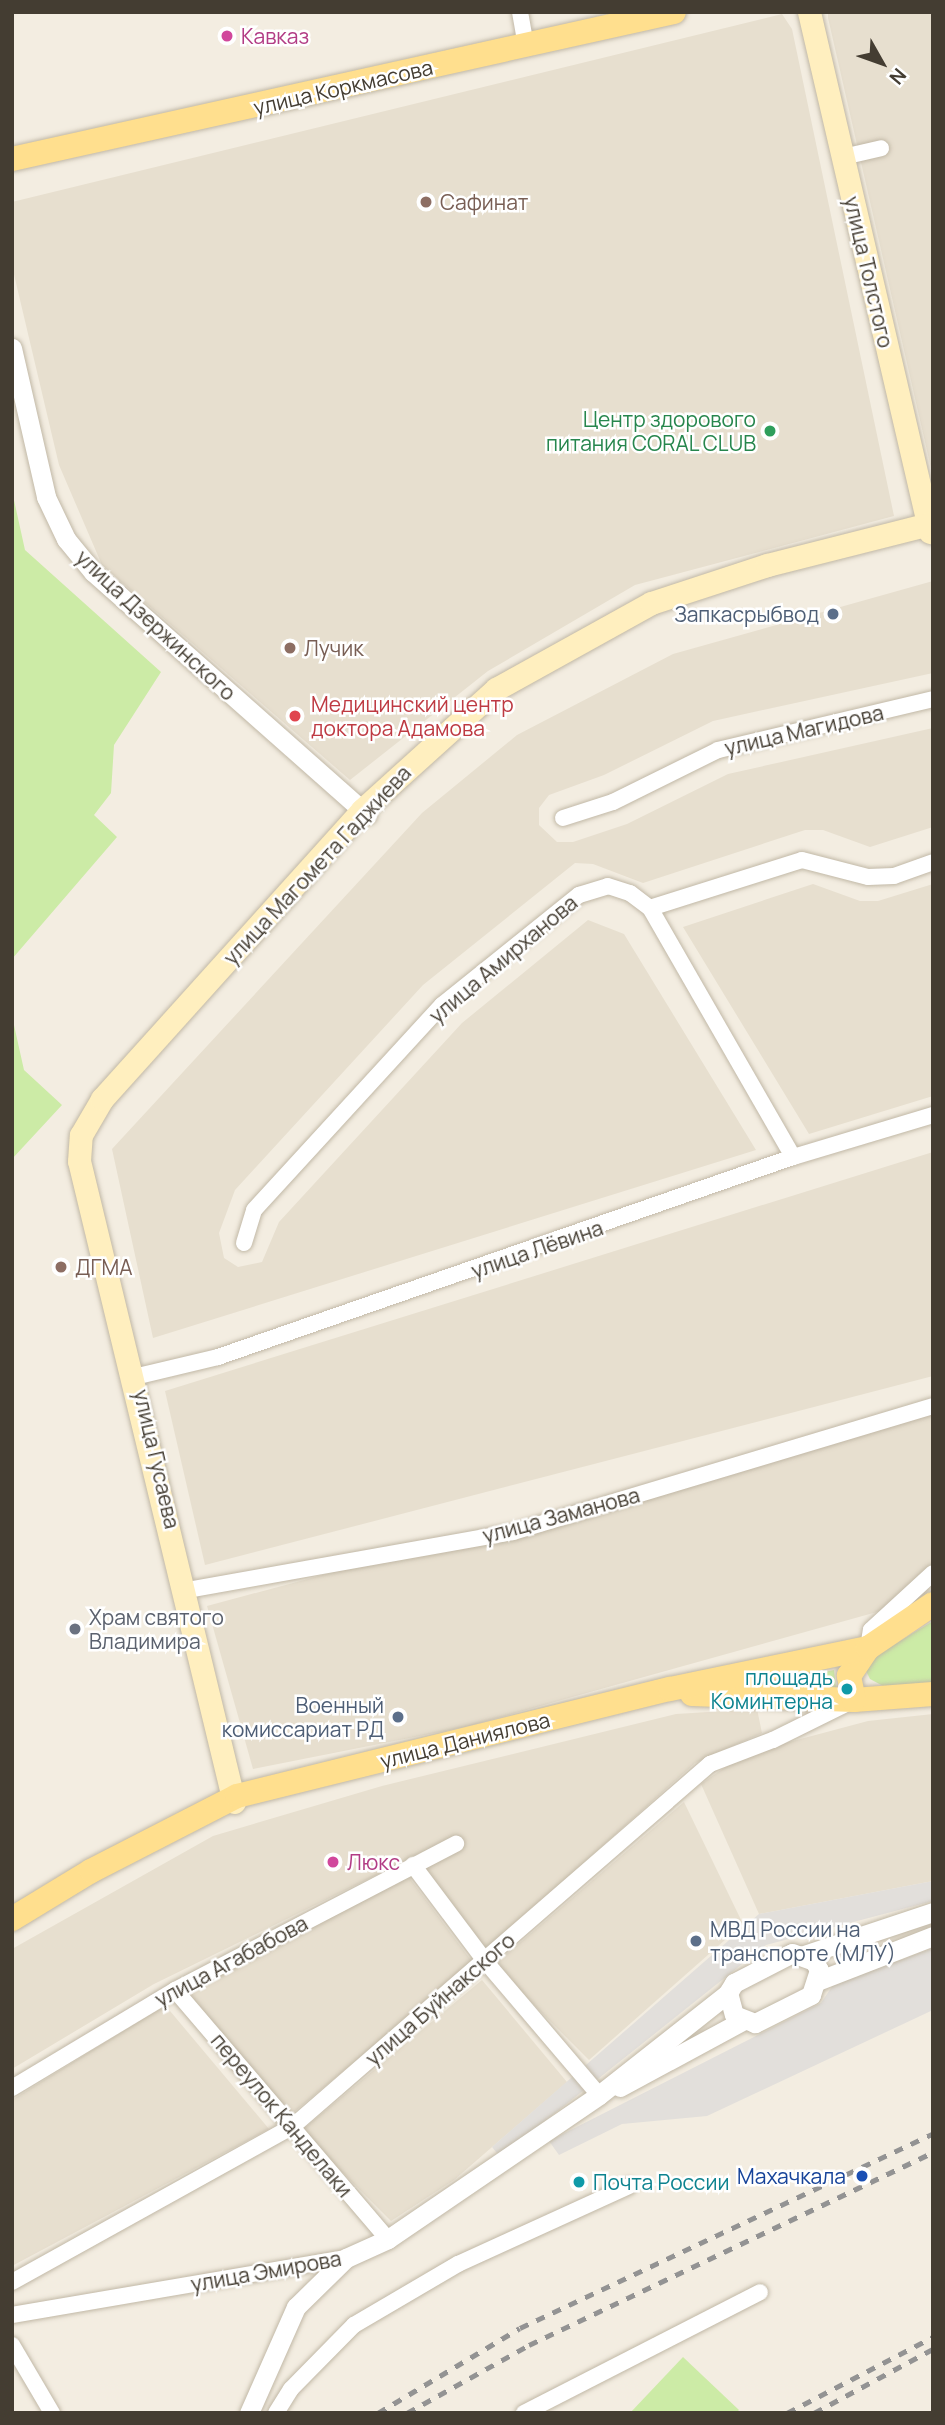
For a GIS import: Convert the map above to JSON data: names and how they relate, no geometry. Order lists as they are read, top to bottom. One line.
{"streets":{"main road":["улица Коркмасова","улица Толстого","улица Магомета Гаджиева","улица Гусаева","улица Даниялова"],"street":["улица Дзержинского","улица Магидова","улица Амирханова","улица Лёвина","улица Заманова","улица Агабабова","улица Буйнакского","переулок Канделаки","улица Эмирова"]},"crossings":[["улица Толстого","улица Магомета Гаджиева"],["улица Дзержинского","улица Магомета Гаджиева"],["улица Магомета Гаджиева","улица Гусаева"],["улица Лёвина","улица Гусаева"],["улица Гусаева","улица Заманова"],["улица Гусаева","улица Даниялова"],["улица Даниялова","улица Буйнакского"],["улица Агабабова","переулок Канделаки"],["улица Буйнакского","переулок Канделаки"],["переулок Канделаки","улица Эмирова"]],"places":["Кавказ","Сафинат","Центр здорового питания CORAL CLUB","Запкасрыбвод","Лучик","Медицинский центр доктора Адамова","ДГМА","Храм святого Владимира","площадь Коминтерна","Военный комиссариат РД","Люкс","МВД России на транспорте (МЛУ)","Махачкала","Почта России"],"north":"bottom right"}
